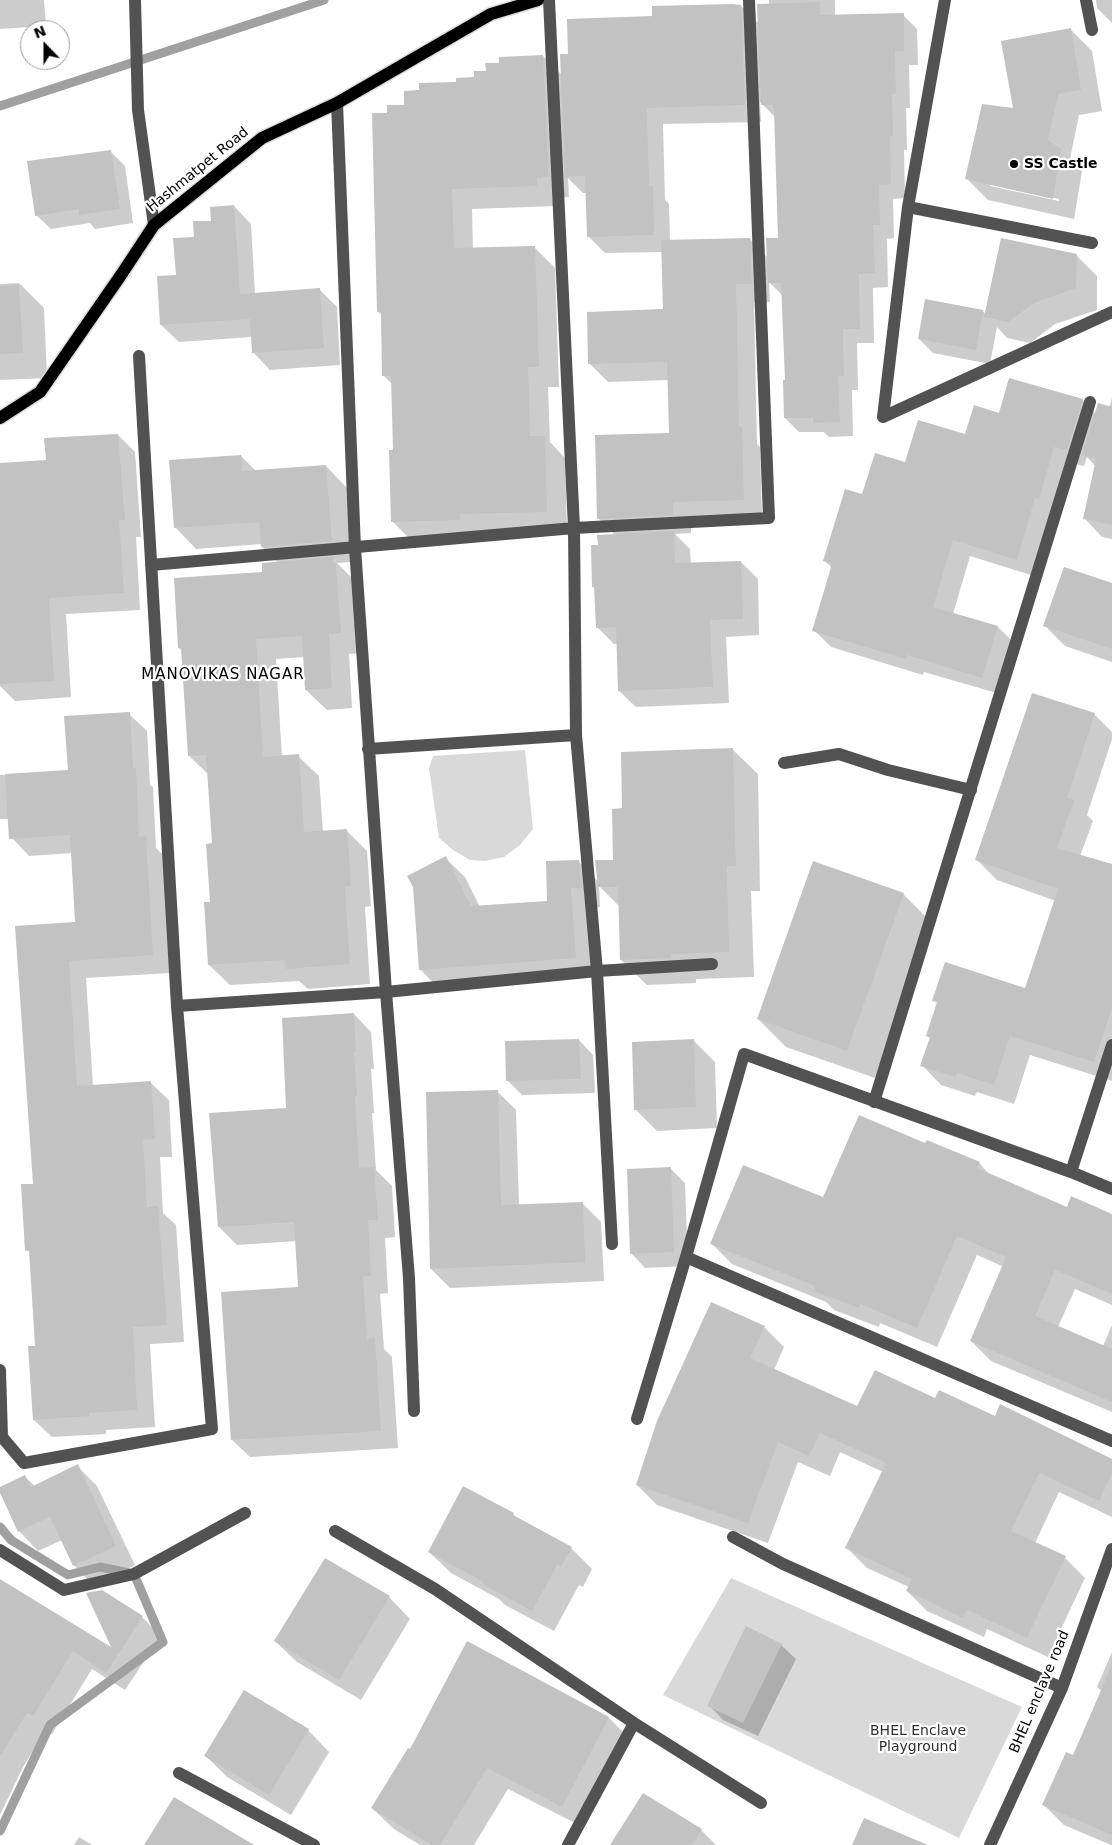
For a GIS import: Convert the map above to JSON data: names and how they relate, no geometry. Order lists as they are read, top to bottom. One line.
{"streets":{"main road":["Hashmatpet Road"],"street":["BHEL enclave road"]},"districts":["MANOVIKAS NAGAR"],"parks":["BHEL Enclave Playground"],"places":["SS Castle"],"north":"top"}
